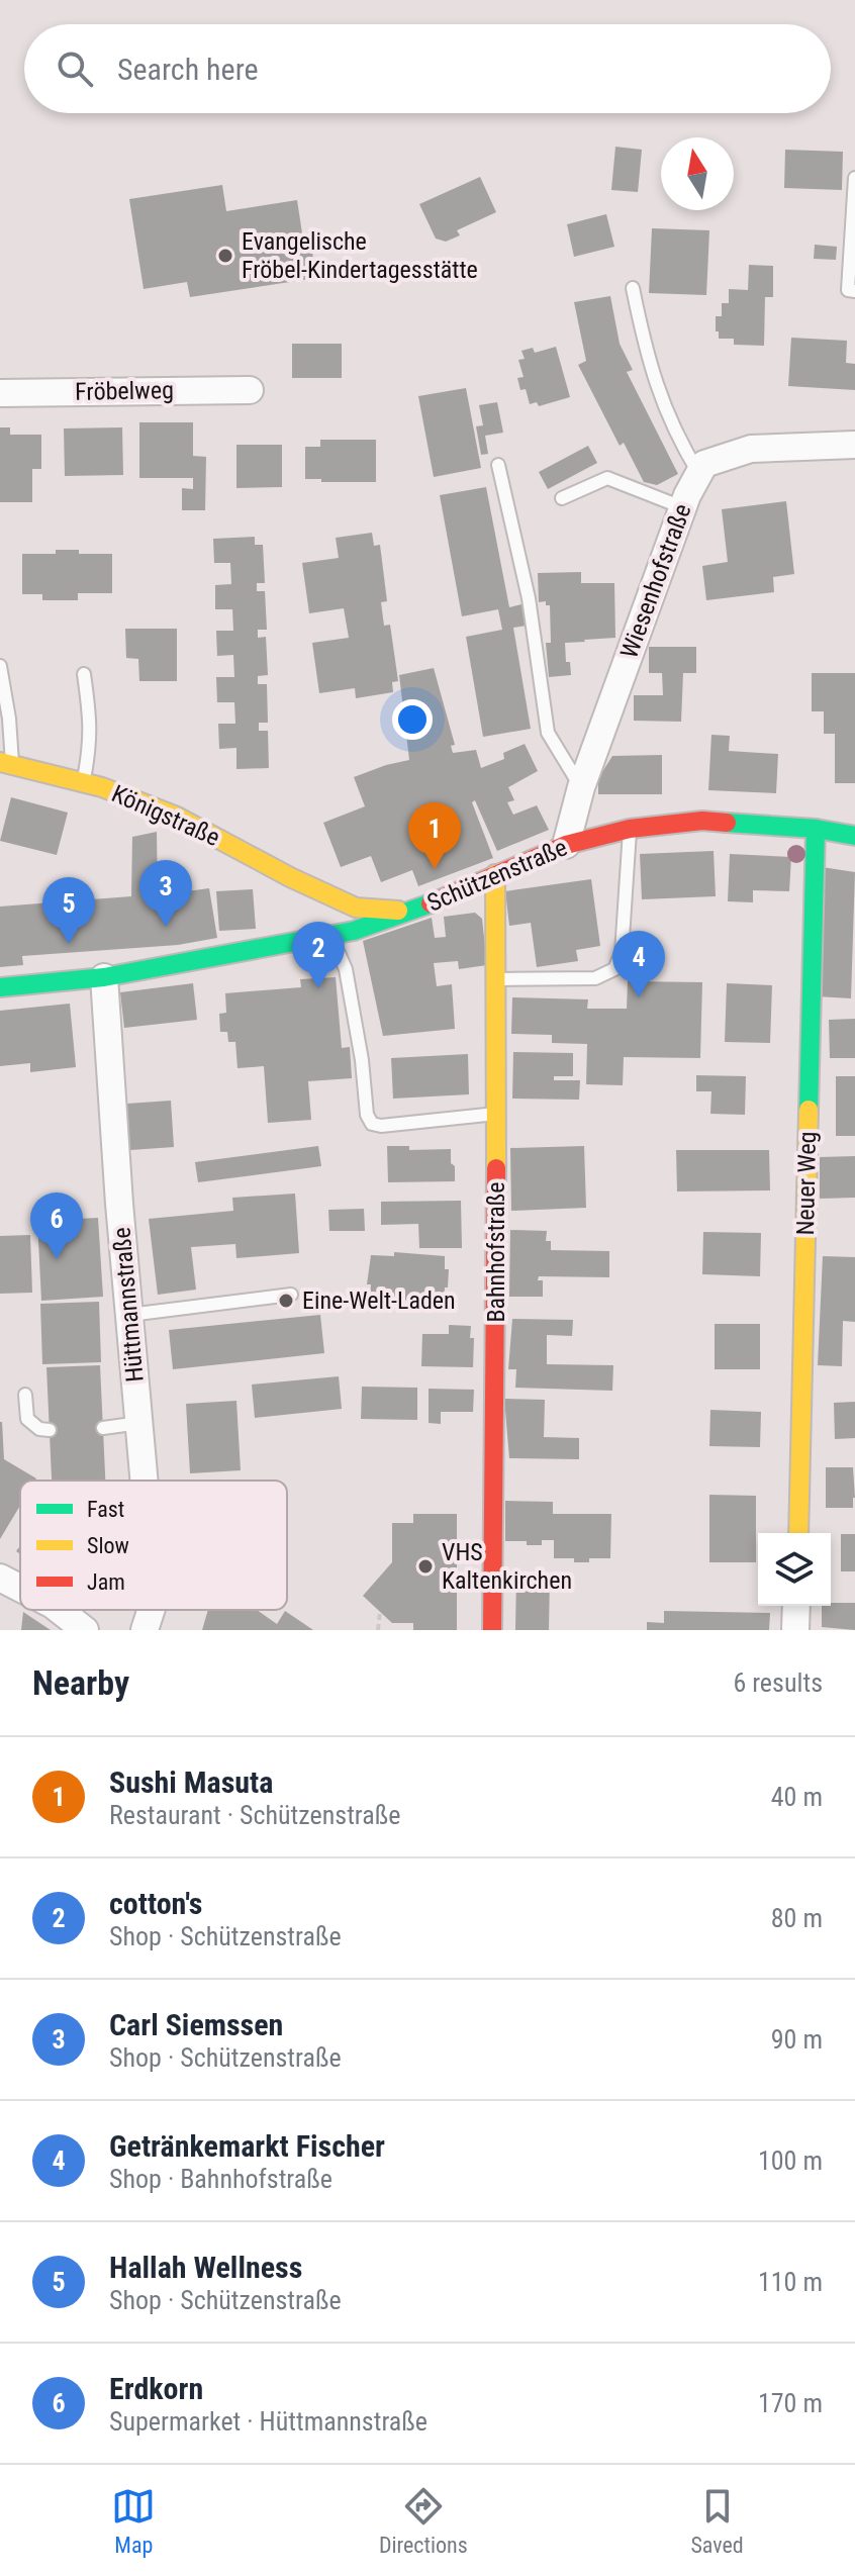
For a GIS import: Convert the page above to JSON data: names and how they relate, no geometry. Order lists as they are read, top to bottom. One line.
{"streets":{"street":["Fröbelweg","Wiesenhofstraße","Königstraße","Schützenstraße","Neuer Weg","Bahnhofstraße","Hüttmannstraße"]},"crossings":[["Wiesenhofstraße","Schützenstraße"],["Königstraße","Schützenstraße"],["Schützenstraße","Neuer Weg"],["Schützenstraße","Bahnhofstraße"],["Schützenstraße","Hüttmannstraße"]],"places":["Evangelische Fröbel-Kindertagesstätte","Eine-Welt-Laden","VHS Kaltenkirchen"],"legend":["Fast","Slow","Jam"],"north":"top","page":{"search":"Search here","pins":["1","3","5","2","4","6"],"heading":["Nearby","6 results"],"list":[{"mark":"1","name":"Sushi Masuta","note":"Restaurant · Schützenstraße","value":"40 m"},{"mark":"2","name":"cotton's","note":"Shop · Schützenstraße","value":"80 m"},{"mark":"3","name":"Carl Siemssen","note":"Shop · Schützenstraße","value":"90 m"},{"mark":"4","name":"Getränkemarkt Fischer","note":"Shop · Bahnhofstraße","value":"100 m"},{"mark":"5","name":"Hallah Wellness","note":"Shop · Schützenstraße","value":"110 m"},{"mark":"6","name":"Erdkorn","note":"Supermarket · Hüttmannstraße","value":"170 m"}],"nav":["Map","Directions","Saved"]}}
